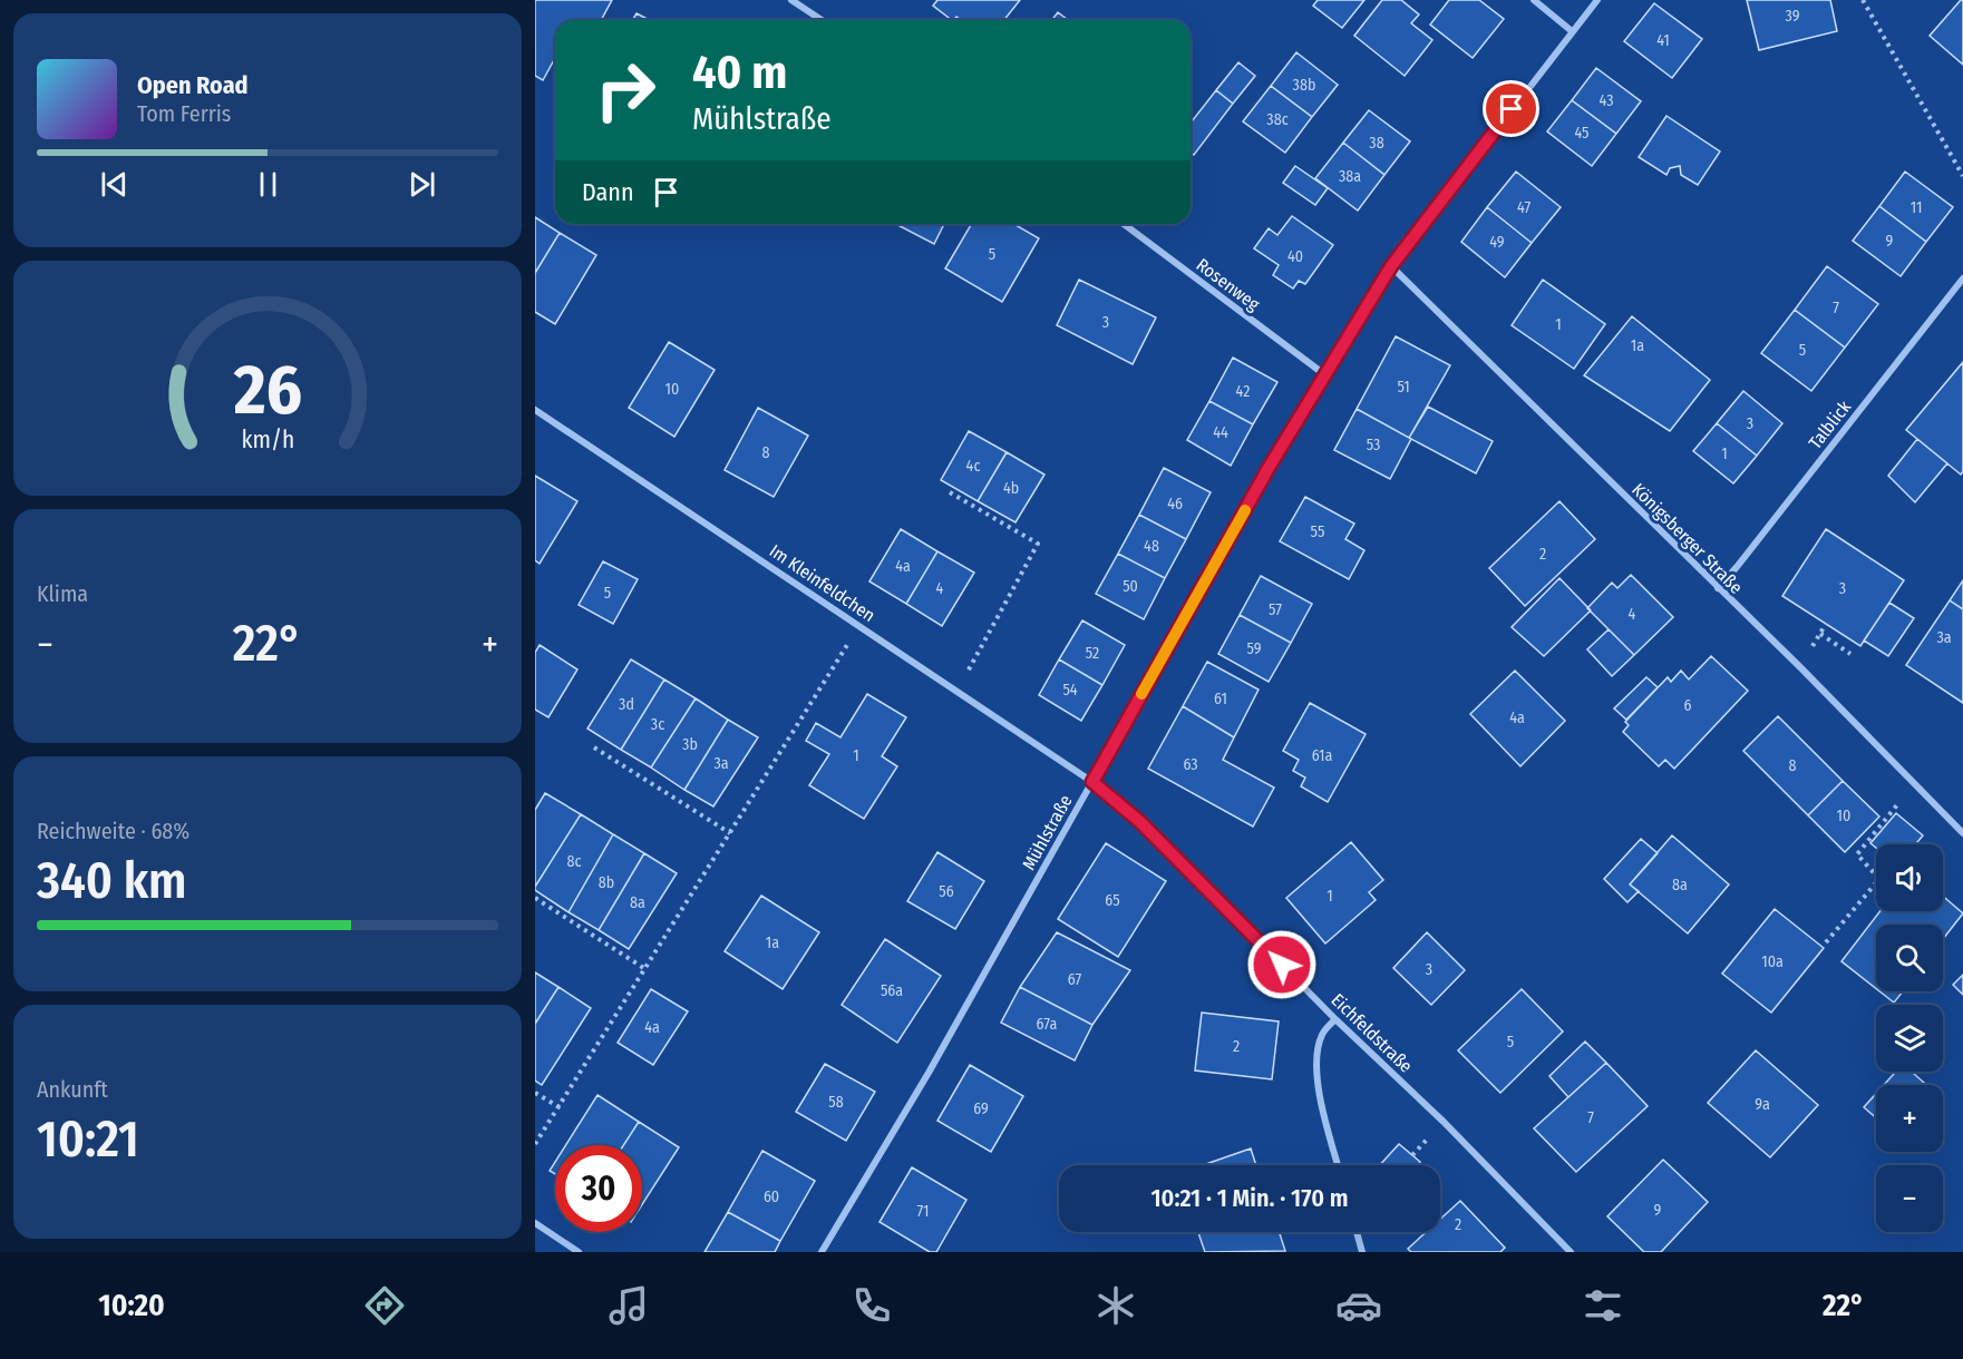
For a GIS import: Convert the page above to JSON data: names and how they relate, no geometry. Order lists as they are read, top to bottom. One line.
{"streets":{"street":["Rosenweg","Talblick","Königsberger Straße","Im Kleinfeldchen","Mühlstraße","Eichfeldstraße"]},"crossings":[["Rosenweg","Mühlstraße"],["Talblick","Königsberger Straße"],["Königsberger Straße","Mühlstraße"],["Im Kleinfeldchen","Mühlstraße"],["Im Kleinfeldchen","Eichfeldstraße"],["Mühlstraße","Eichfeldstraße"]],"house_numbers":["39","41","38b","43","38c","45","38","38a","47","11","9","49","5","40","7","3","1","1a","5","51","10","42","3","44","53","8","1","4c","4b","46","55","48","2","4a","50","4","3","5","57","4","3a","59","52","54","61","3d","6","4a","3c","3b","1","61a","3a","63","8","10","8c","8b","8a","56","1","65","8a","1a","10a","3","67","56a","67a","4a","5","2","58","9a","69","7","60","9","71","2"],"page":{"turn":["40 m","Mühlstraße"],"song":["Open Road","Tom Ferris"],"then":"Dann","tile":["Klima",["Reichweite · 68%","340 km"],["Ankunft","10:21"]],"heat":["−","22°","+"],"map_buttons":["+","−"],"limit":"30","trip":"10:21 · 1 Min. · 170 m","tabs":["10:20","22°"],"gauge":["26","km/h"]}}
